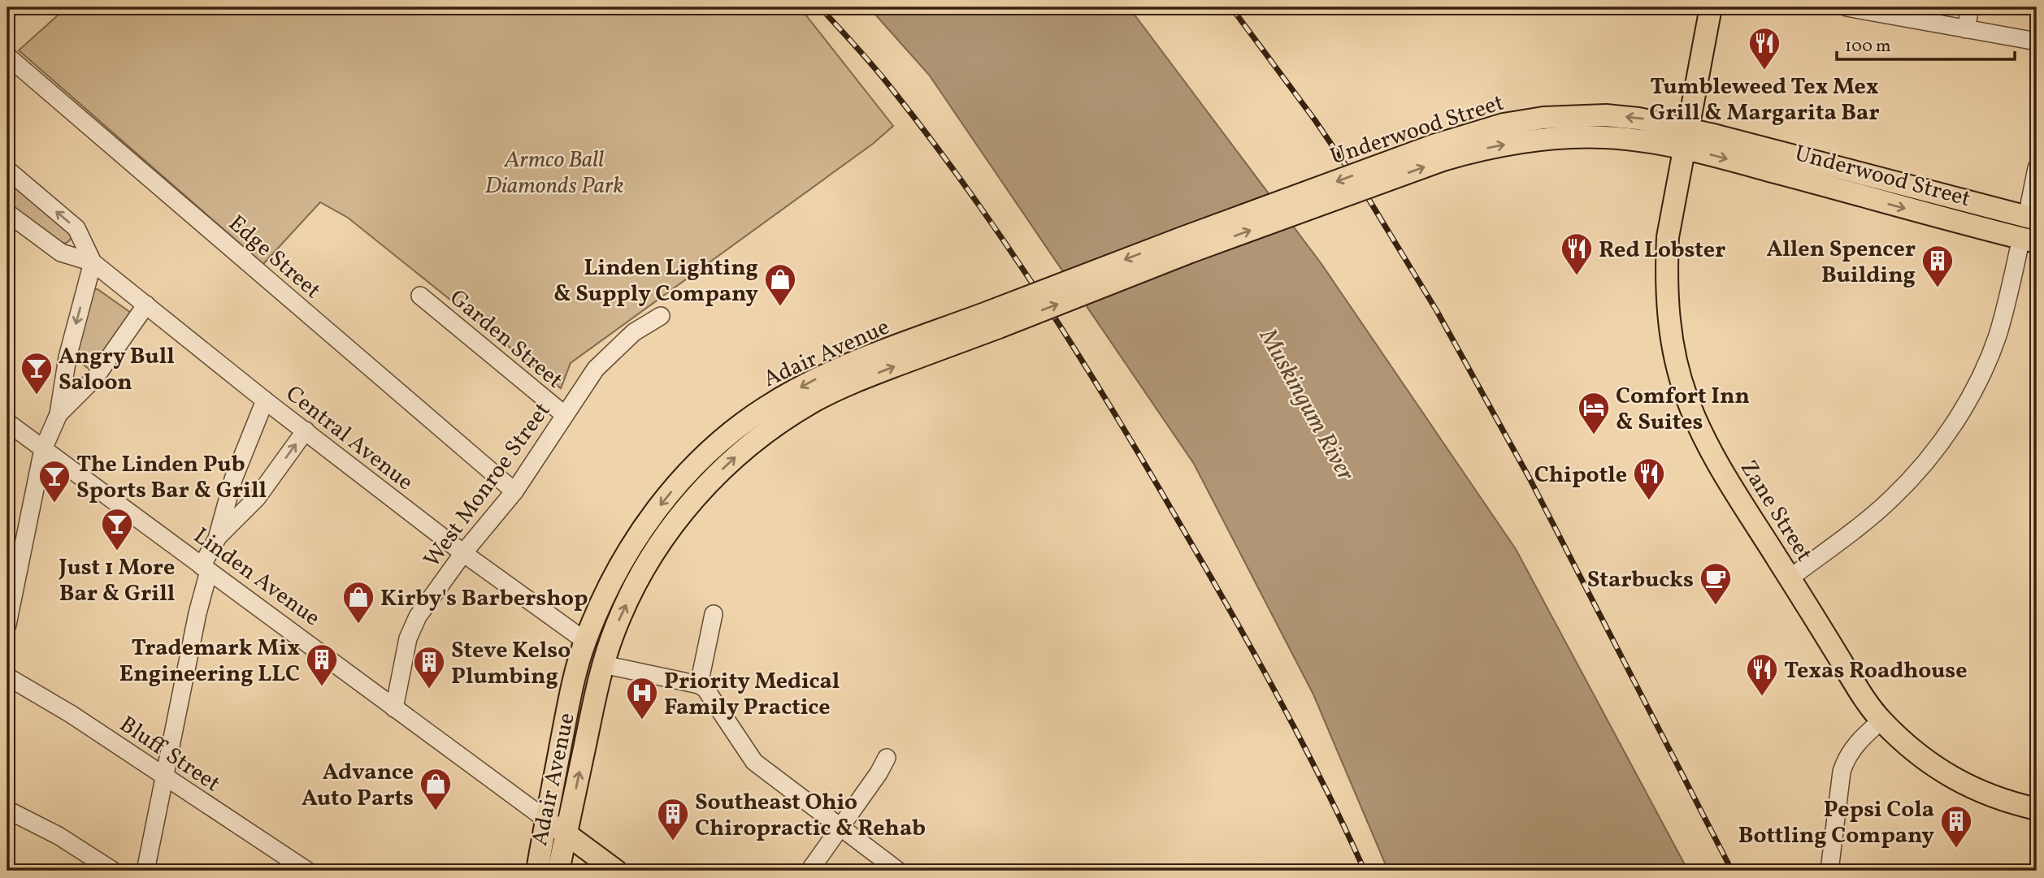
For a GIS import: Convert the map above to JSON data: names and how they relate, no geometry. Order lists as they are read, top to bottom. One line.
{"streets":{"main road":["Underwood Street","Adair Avenue","Zane Street","Linden Avenue"],"street":["Edge Street","Garden Street","Central Avenue","West Monroe Street","Bluff Street"]},"crossings":[["Underwood Street","Adair Avenue"],["Underwood Street","Zane Street"],["Edge Street","West Monroe Street"],["Garden Street","West Monroe Street"],["Adair Avenue","Central Avenue"],["Adair Avenue","Linden Avenue"],["Central Avenue","West Monroe Street"],["West Monroe Street","Linden Avenue"]],"water":["Muskingum River"],"parks":["Armco Ball Diamonds Park"],"places":{"restaurant":["Tumbleweed Tex Mex Grill & Margarita Bar","Red Lobster","Chipotle","Texas Roadhouse"],"building":["Allen Spencer Building","Trademark Mix Engineering LLC","Steve Kelso Plumbing","Southeast Ohio Chiropractic & Rehab","Pepsi Cola Bottling Company"],"shop":["Linden Lighting & Supply Company","Kirby's Barbershop","Advance Auto Parts"],"bar":["Angry Bull Saloon","The Linden Pub Sports Bar & Grill","Just 1 More Bar & Grill"],"hotel":["Comfort Inn & Suites"],"cafe":["Starbucks"],"hospital":["Priority Medical Family Practice"]},"scale_bar":"100 m"}
